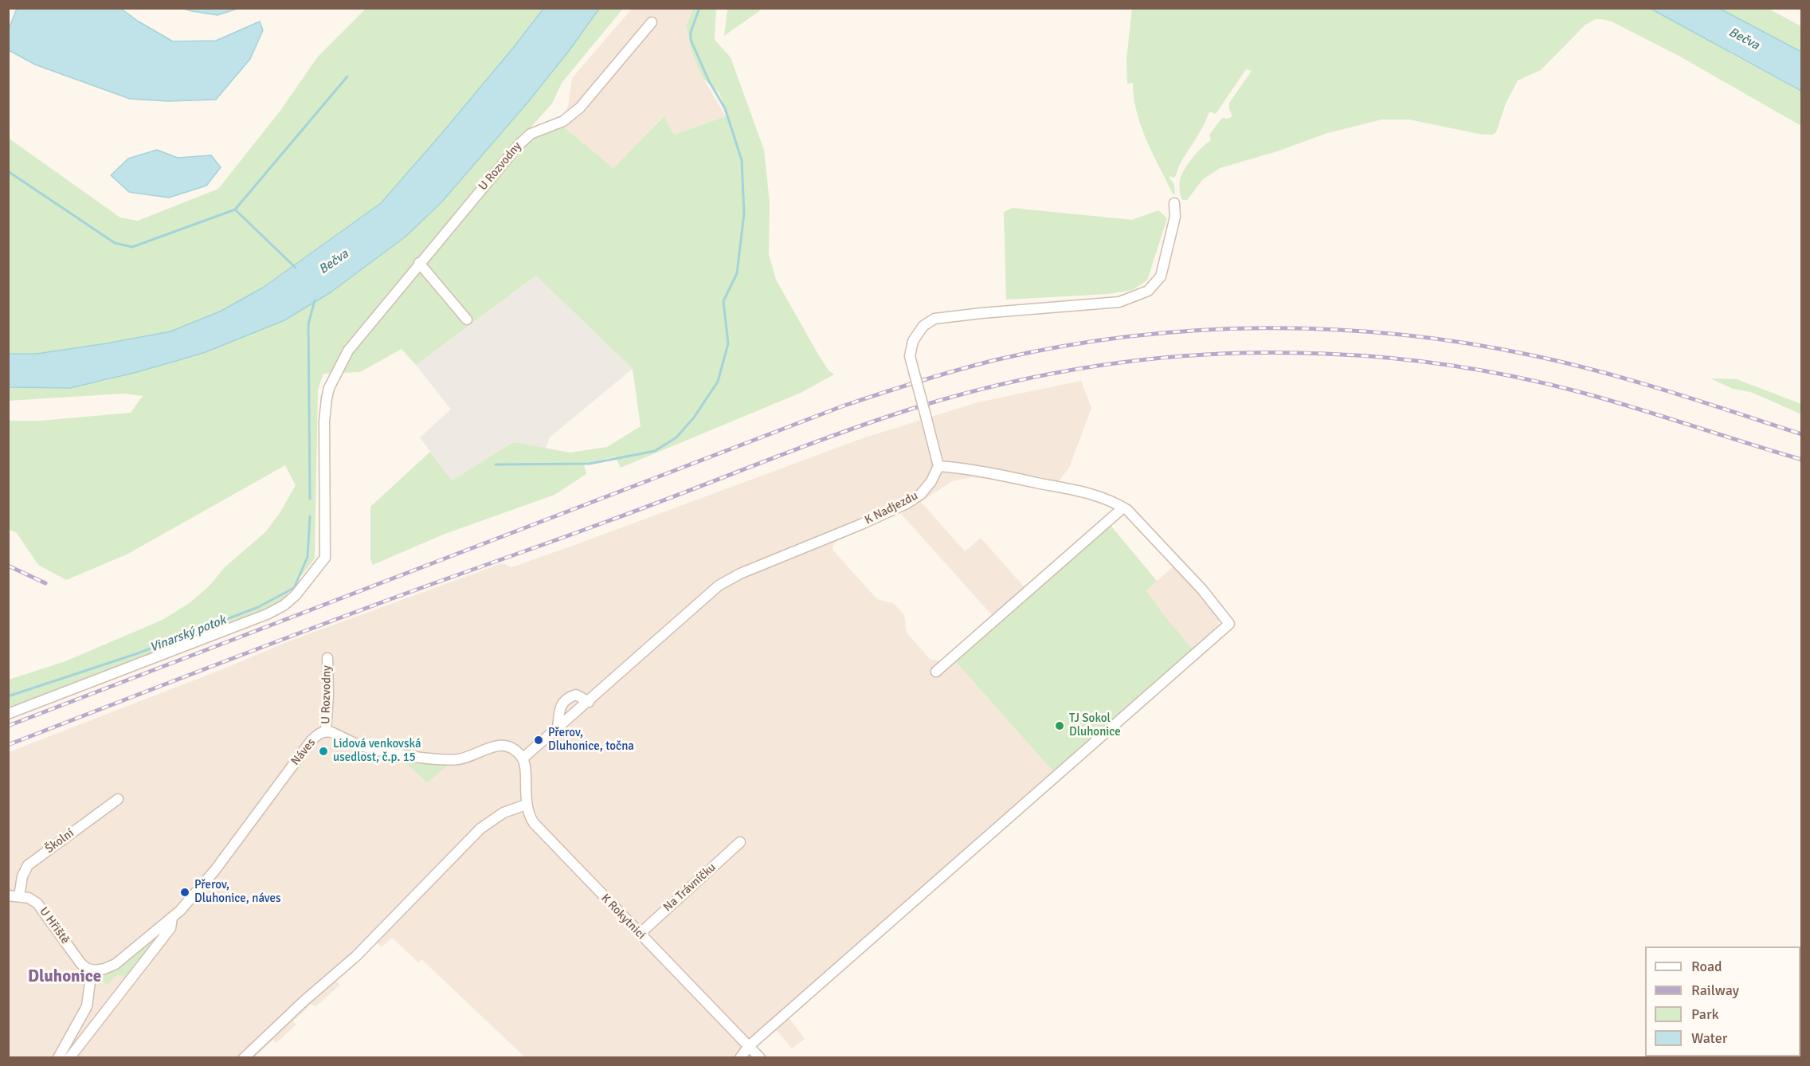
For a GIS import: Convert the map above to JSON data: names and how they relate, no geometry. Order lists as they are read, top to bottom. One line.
{"streets":{"street":["U Rozvodny","K Nadjezdu","Náves","Školní","Na Trávníčku","K Rokytnici","U Hřiště"]},"crossings":[["U Rozvodny","Náves"],["K Nadjezdu","Náves"],["K Nadjezdu","K Rokytnici"],["Náves","K Rokytnici"],["Náves","U Hřiště"],["Školní","U Hřiště"],["Na Trávníčku","K Rokytnici"]],"districts":["Dluhonice"],"water":["Bečva","Vinarský potok"],"places":["TJ Sokol Dluhonice","Přerov, Dluhonice, točna","Lidová venkovská usedlost, č.p. 15","Přerov, Dluhonice, náves"],"legend":["Road","Railway","Park","Water"]}
